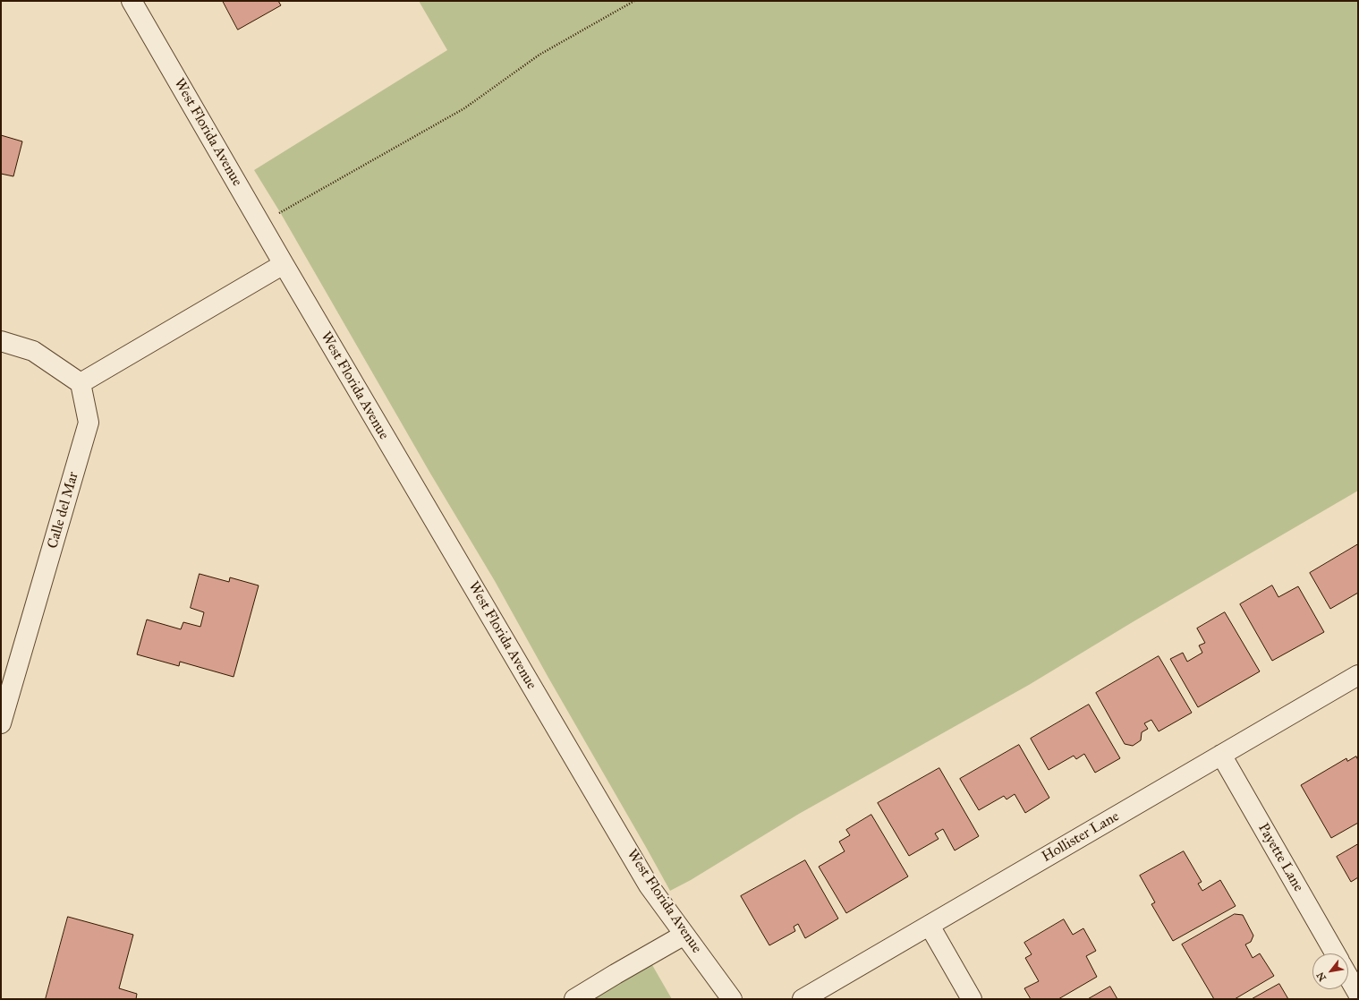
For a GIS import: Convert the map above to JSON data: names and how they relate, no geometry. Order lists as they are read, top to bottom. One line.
{"streets":{"street":["West Florida Avenue","Calle del Mar","Hollister Lane","Payette Lane"]},"crossings":[["Hollister Lane","Payette Lane"]],"north":"bottom left"}
